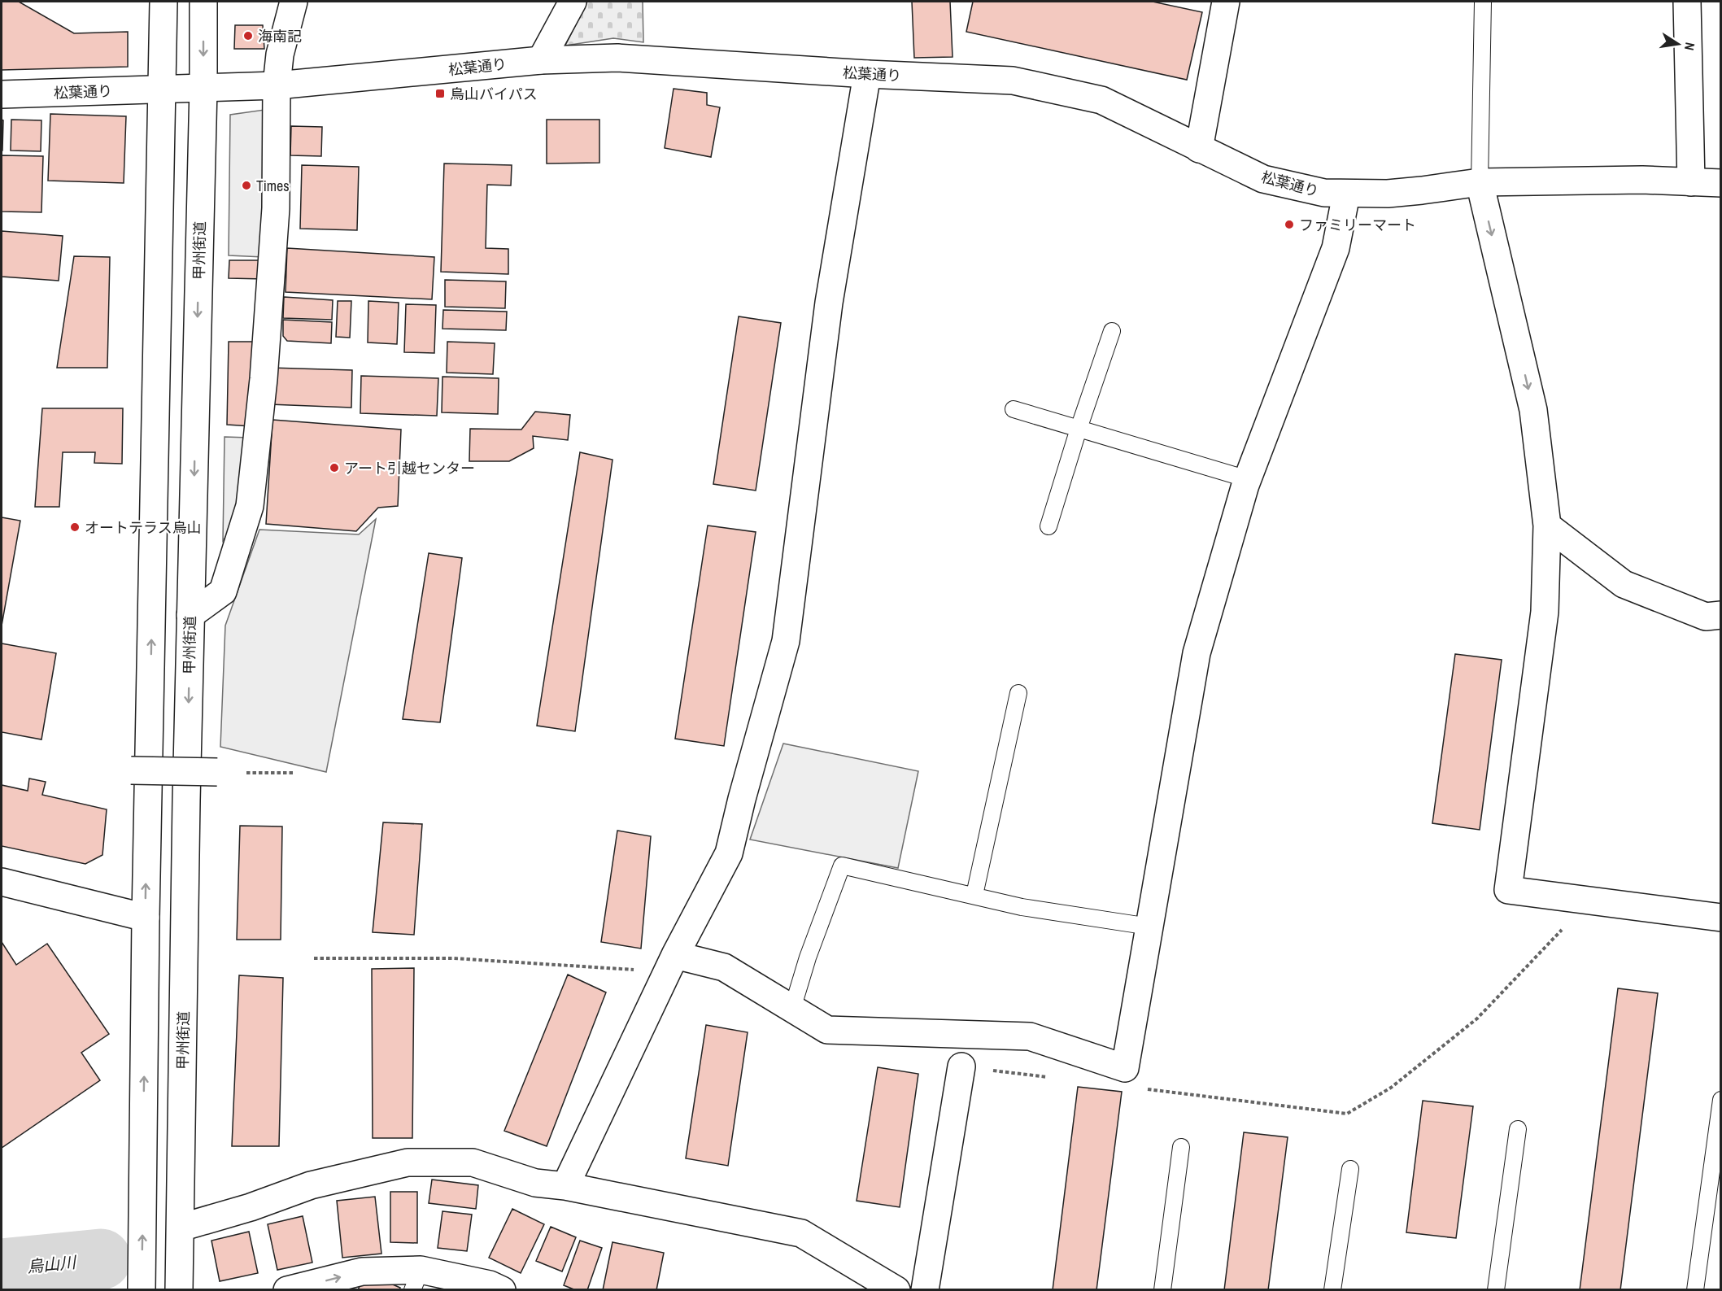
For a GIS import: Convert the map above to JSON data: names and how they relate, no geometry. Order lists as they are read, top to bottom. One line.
{"streets":{"main road":["松葉通り","甲州街道"]},"crossings":[["松葉通り","甲州街道"]],"water":["烏山川"],"places":{"other":["海南記","Times","ファミリーマート","アート引越センター","オートテラス烏山"],"transit":["烏山バイパス"]},"north":"right"}
